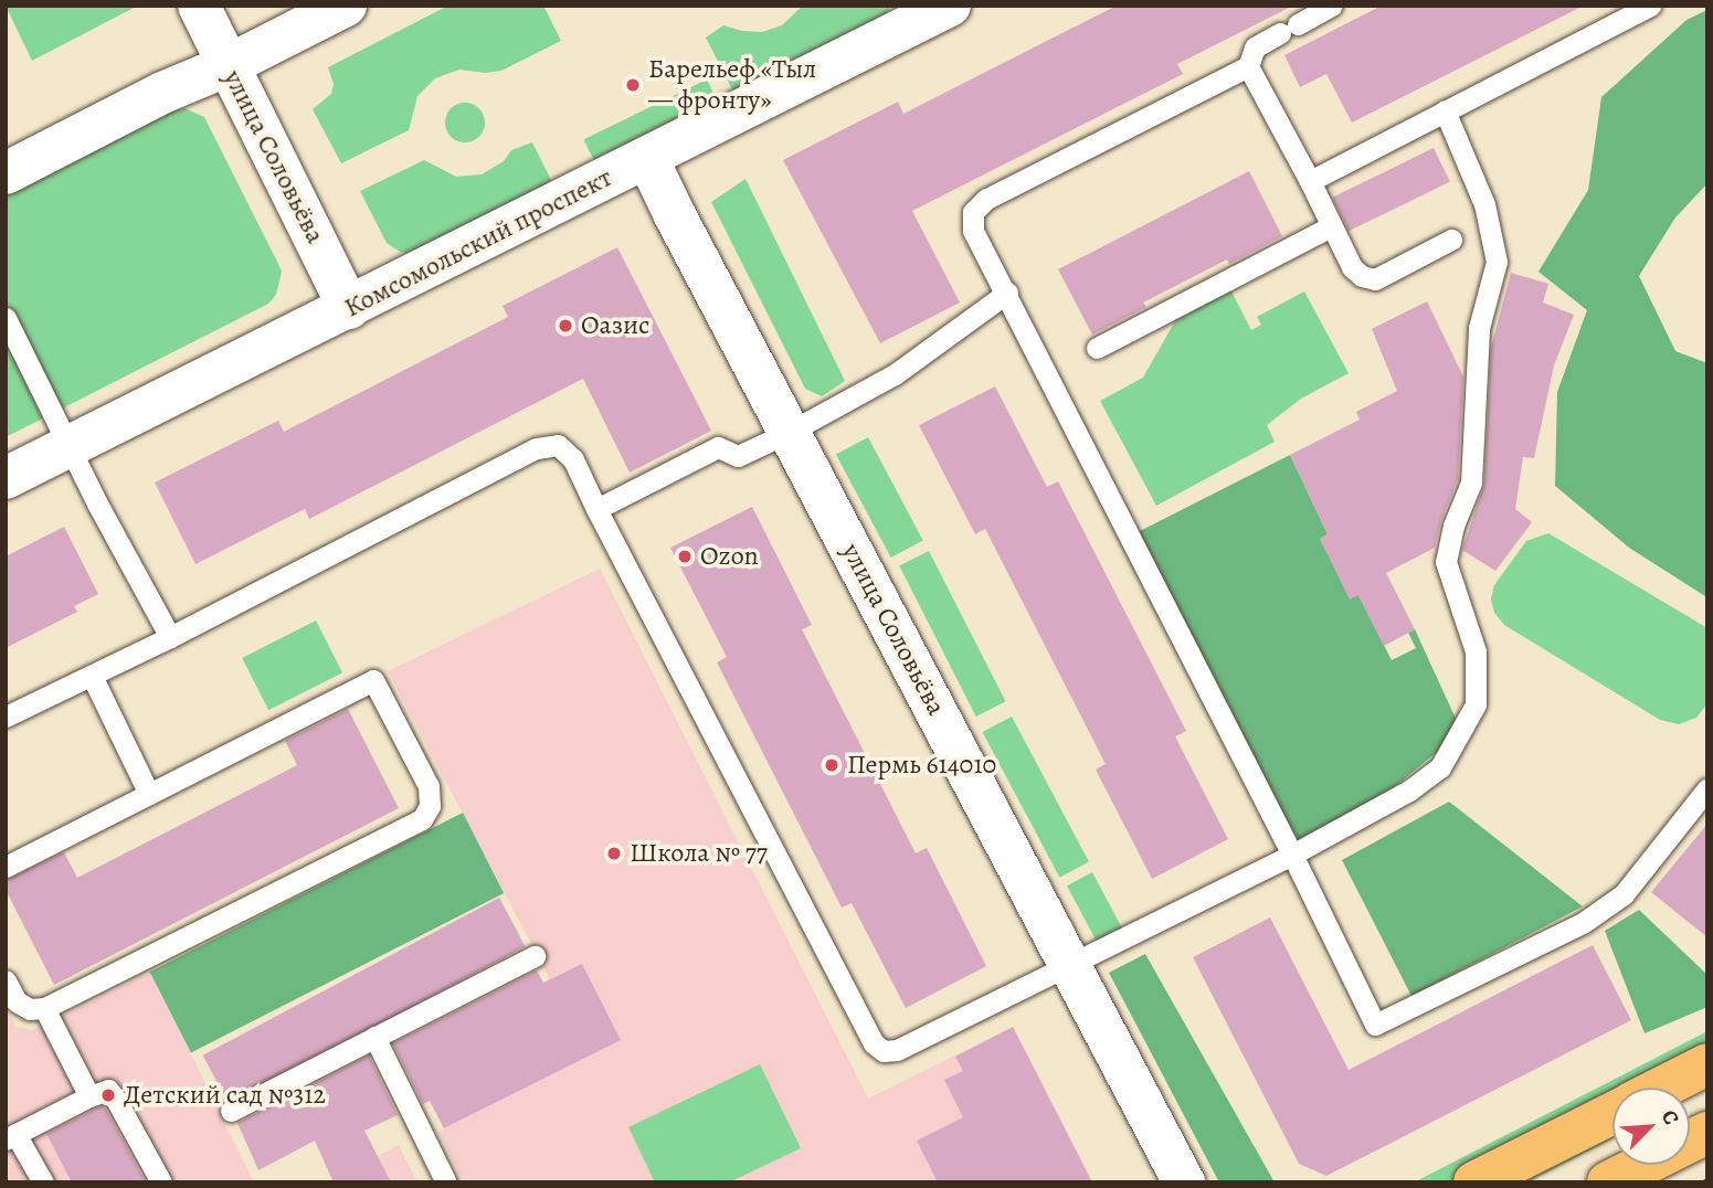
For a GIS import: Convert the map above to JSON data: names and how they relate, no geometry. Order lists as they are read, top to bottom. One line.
{"streets":{"street":["улица Соловьёва","Комсомольский проспект"]},"crossings":[["улица Соловьёва","Комсомольский проспект"]],"places":["Барельеф «Тыл — фронту»","Оазис","Ozon","Пермь 614010","Школа № 77","Детский сад №312"],"north":"top right"}
